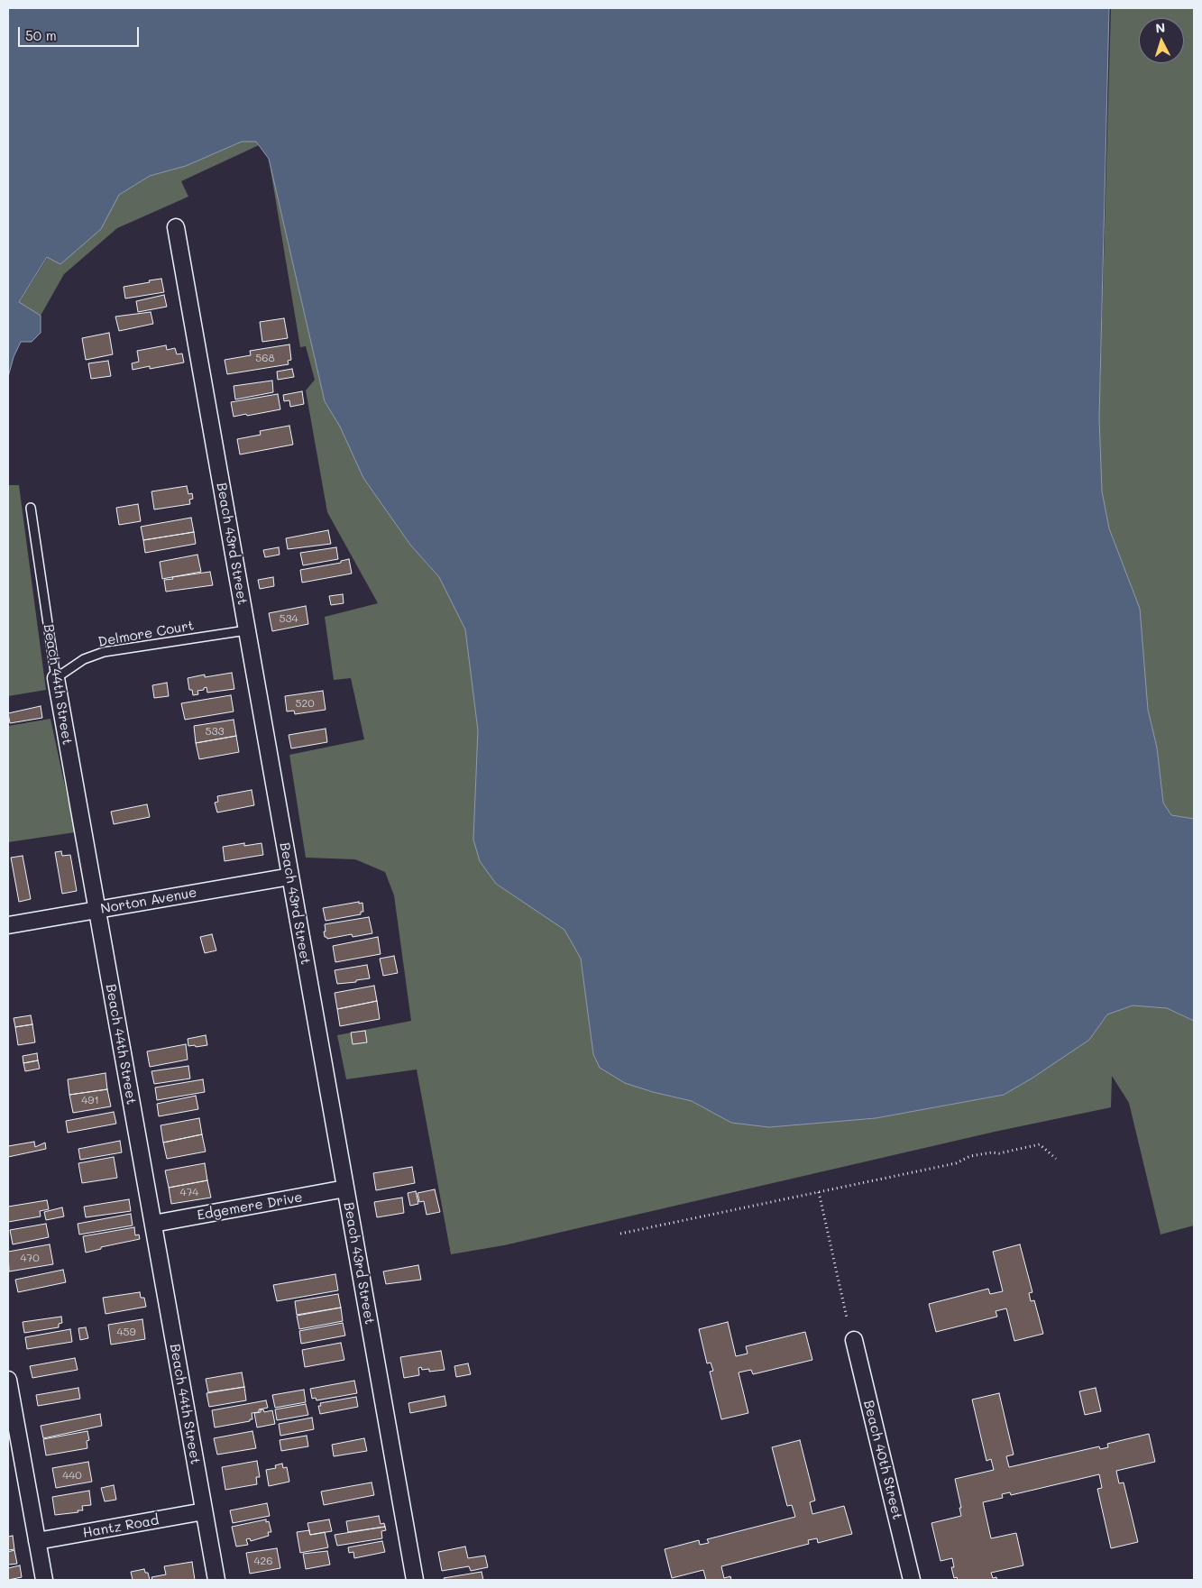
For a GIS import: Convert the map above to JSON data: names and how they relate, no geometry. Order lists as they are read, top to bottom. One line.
{"streets":{"street":["Beach 43rd Street","Beach 44th Street","Norton Avenue","Edgemere Drive","Beach 40th Street","Hantz Road"],"lane":["Delmore Court"]},"crossings":[["Beach 43rd Street","Delmore Court"],["Beach 43rd Street","Norton Avenue"],["Beach 43rd Street","Edgemere Drive"],["Delmore Court","Beach 44th Street"],["Beach 44th Street","Norton Avenue"],["Beach 44th Street","Edgemere Drive"],["Beach 44th Street","Hantz Road"]],"house_numbers":["568","534","520","533","491","474","470","459","440","426"],"scale_bar":"50 m","north":"top"}
